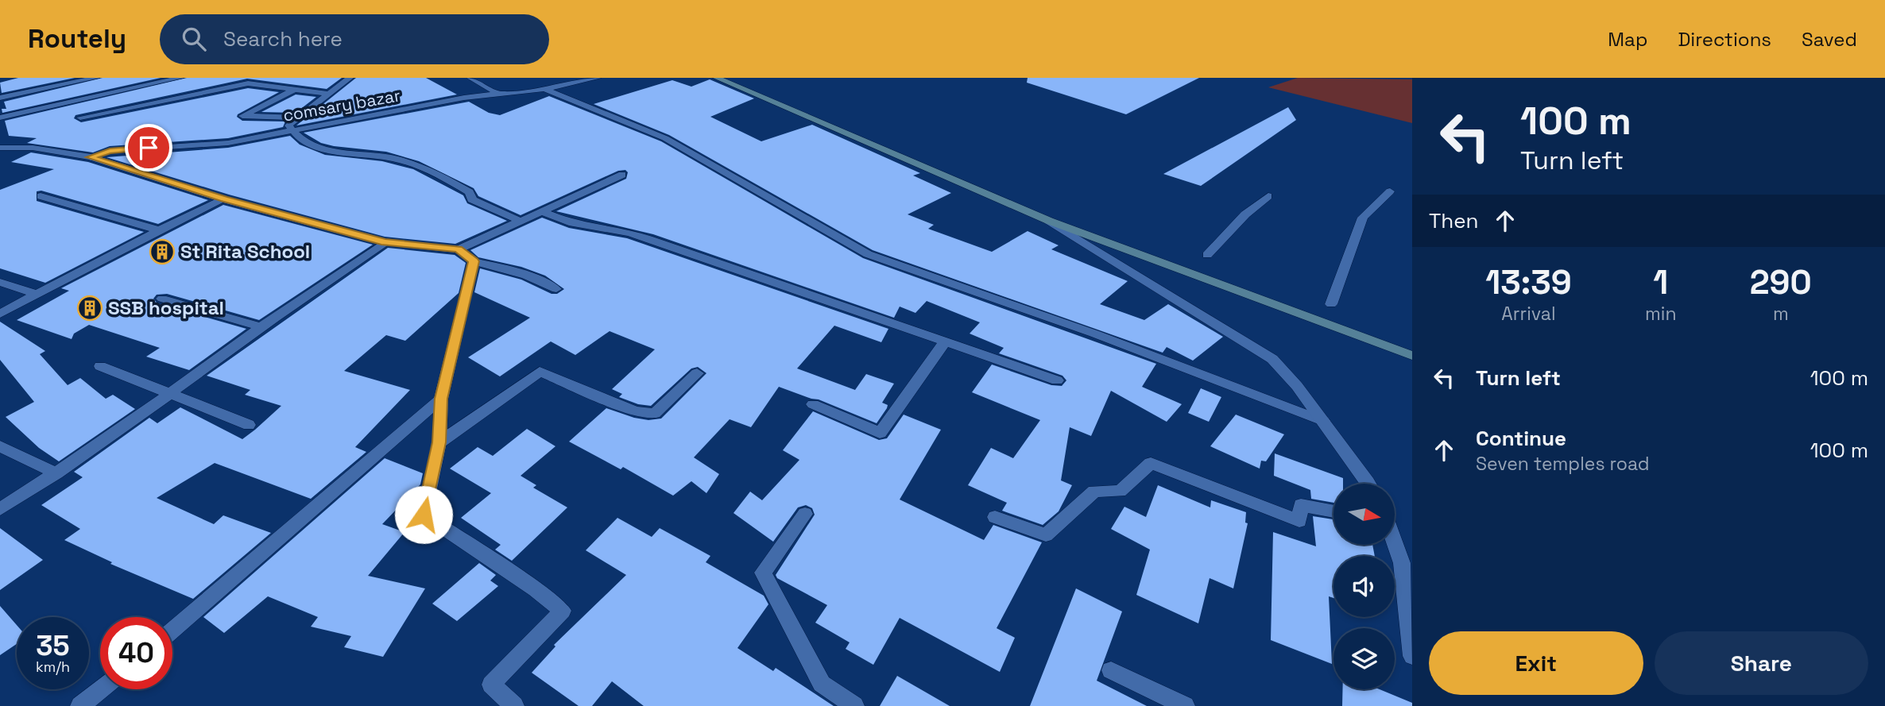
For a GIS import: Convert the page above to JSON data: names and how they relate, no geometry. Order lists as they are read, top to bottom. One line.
{"streets":{"street":["comsary bazar"]},"places":{"building":["St Rita School","SSB hospital"]},"north":"right","page":{"header":"Routely","search":"Search here","nav":["Map","Directions","Saved"],"turn":["100 m","Turn left"],"then":"Then","eta":["13:39","Arrival","1","min","290","m"],"list":[{"name":"Turn left","value":"100 m"},{"name":"Continue","note":"Seven temples road","value":"100 m"}],"speed":"35 km/h","limit":"40","buttons":["Exit","Share"]}}
